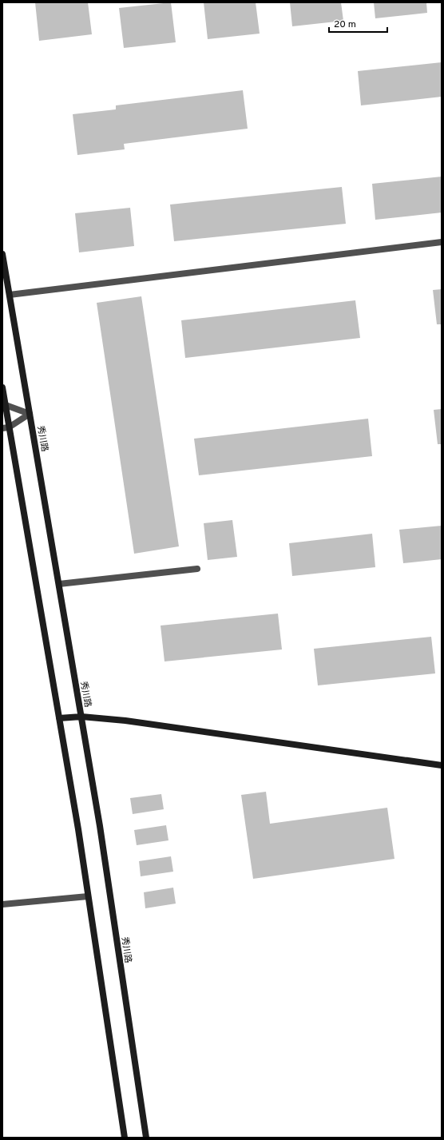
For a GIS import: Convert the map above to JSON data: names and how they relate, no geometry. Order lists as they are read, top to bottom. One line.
{"streets":{"main road":["秀川路"]},"scale_bar":"20 m"}
